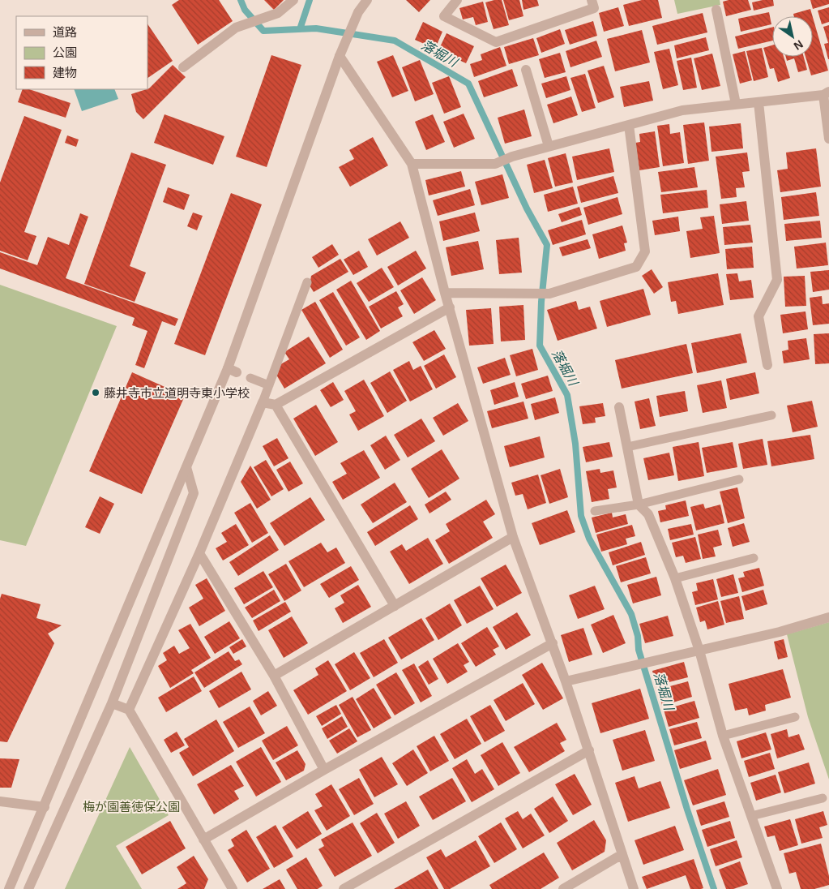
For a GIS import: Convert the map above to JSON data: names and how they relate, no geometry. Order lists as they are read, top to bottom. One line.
{"water":["落堀川"],"parks":["梅が園善徳保公園"],"places":["藤井寺市立道明寺東小学校"],"legend":["道路","公園","建物"],"north":"bottom right"}
